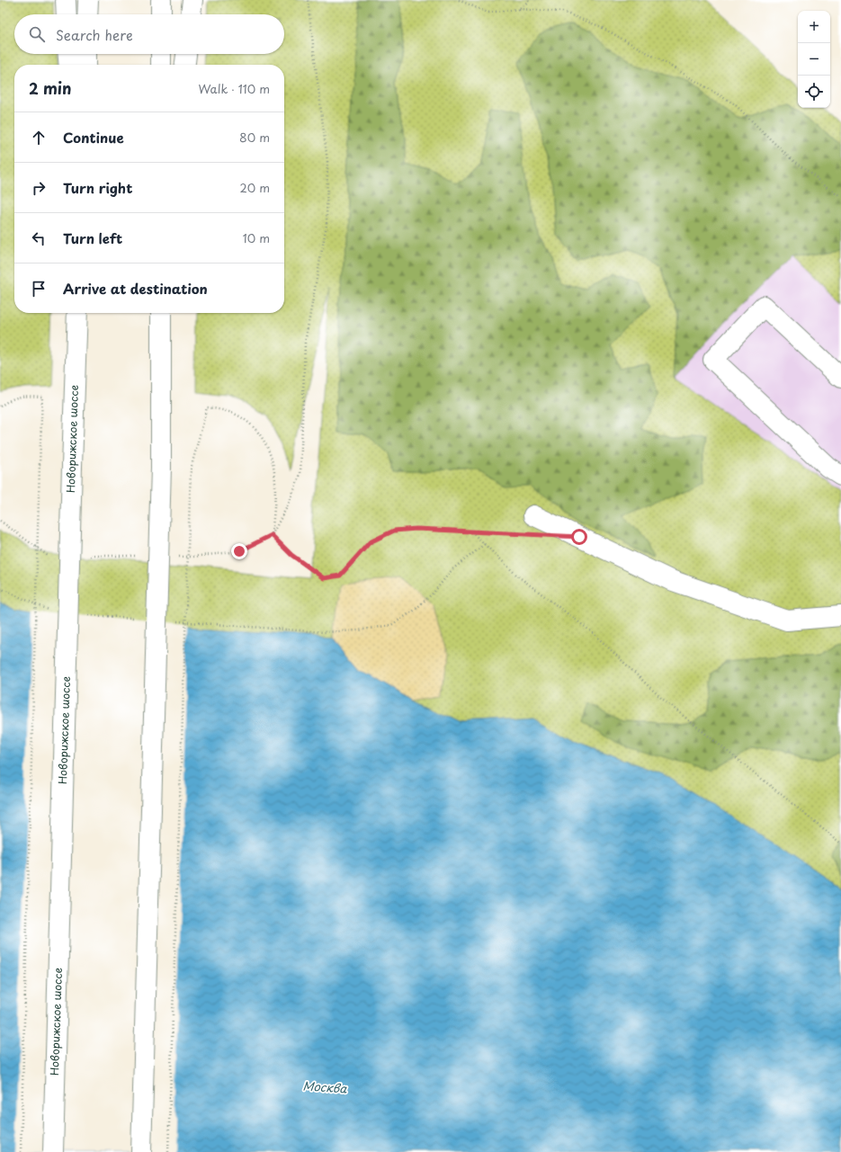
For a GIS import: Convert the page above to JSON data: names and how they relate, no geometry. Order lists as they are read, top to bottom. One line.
{"streets":{"main road":["Новорижское шоссе"]},"water":["Москва"],"page":{"map_buttons":["+","−"],"search":"Search here","heading":["2 min","Walk · 110 m"],"list":[["Continue","80 m"],["Turn right","20 m"],["Turn left","10 m"],"Arrive at destination"]}}
